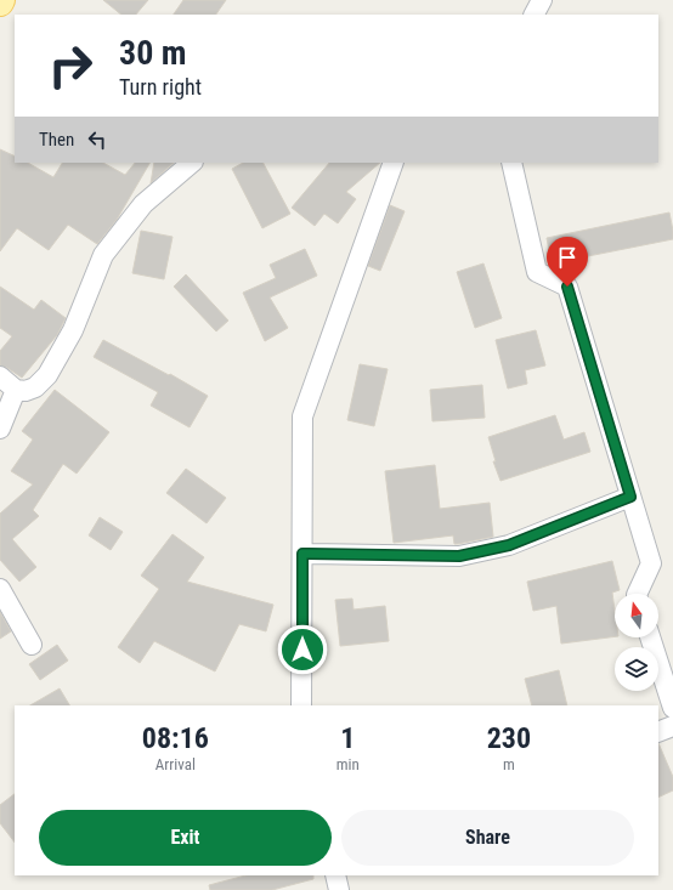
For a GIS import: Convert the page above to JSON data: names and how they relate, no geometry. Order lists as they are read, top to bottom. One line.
{"north":"top","page":{"turn":["30 m","Turn right"],"then":"Then","eta":["08:16","Arrival","1","min","230","m"],"buttons":["Exit","Share"]}}
